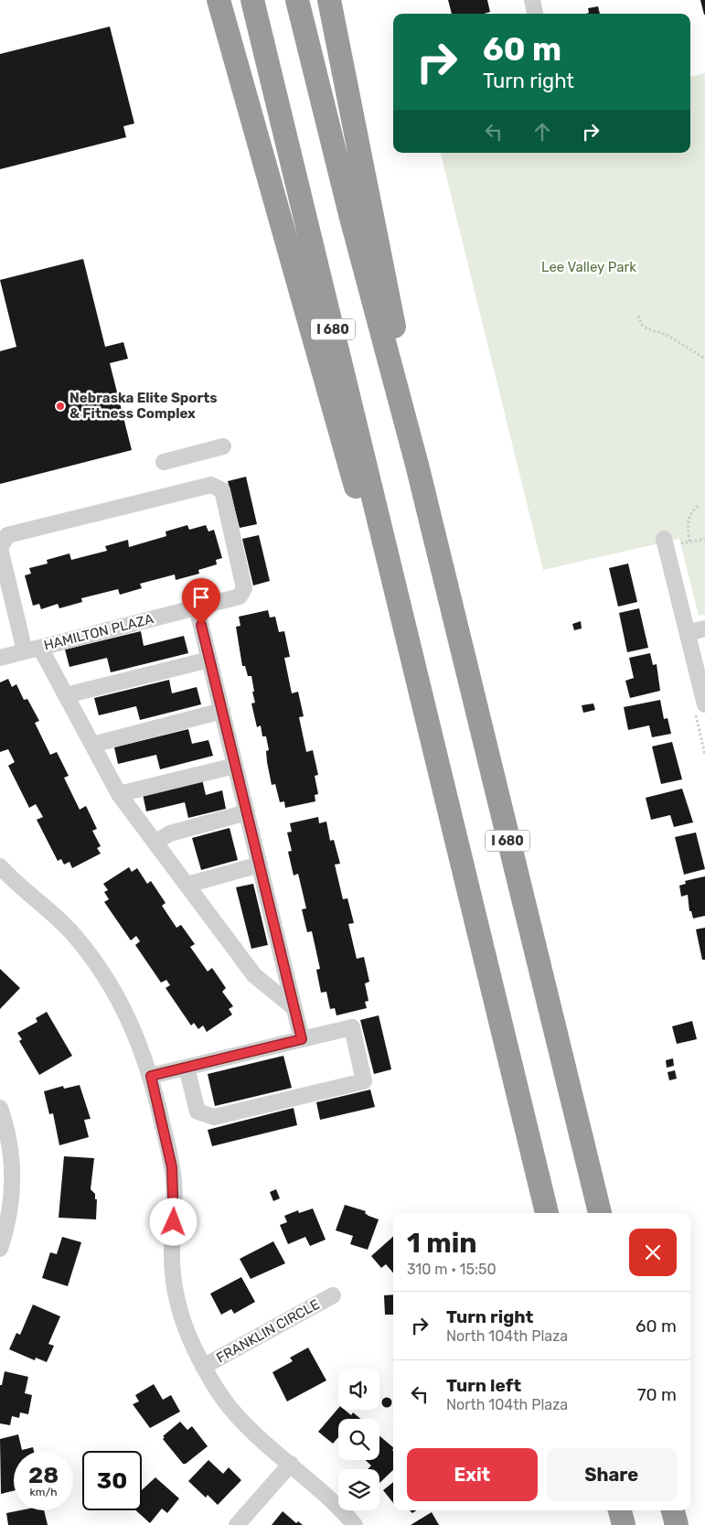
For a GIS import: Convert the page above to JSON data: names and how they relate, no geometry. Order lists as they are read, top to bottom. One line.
{"streets":{"highway":["I 680"],"street":["HAMILTON PLAZA","FRANKLIN CIRCLE"]},"parks":["Lee Valley Park"],"places":["Nebraska Elite Sports & Fitness Complex"],"page":{"turn":["60 m","Turn right"],"heading":["1 min","310 m · 15:50"],"list":[{"name":"Turn right","note":"North 104th Plaza","value":"60 m"},{"name":"Turn left","note":"North 104th Plaza","value":"70 m"}],"buttons":["Exit","Share"],"speed":"28 km/h","limit":"30"}}
